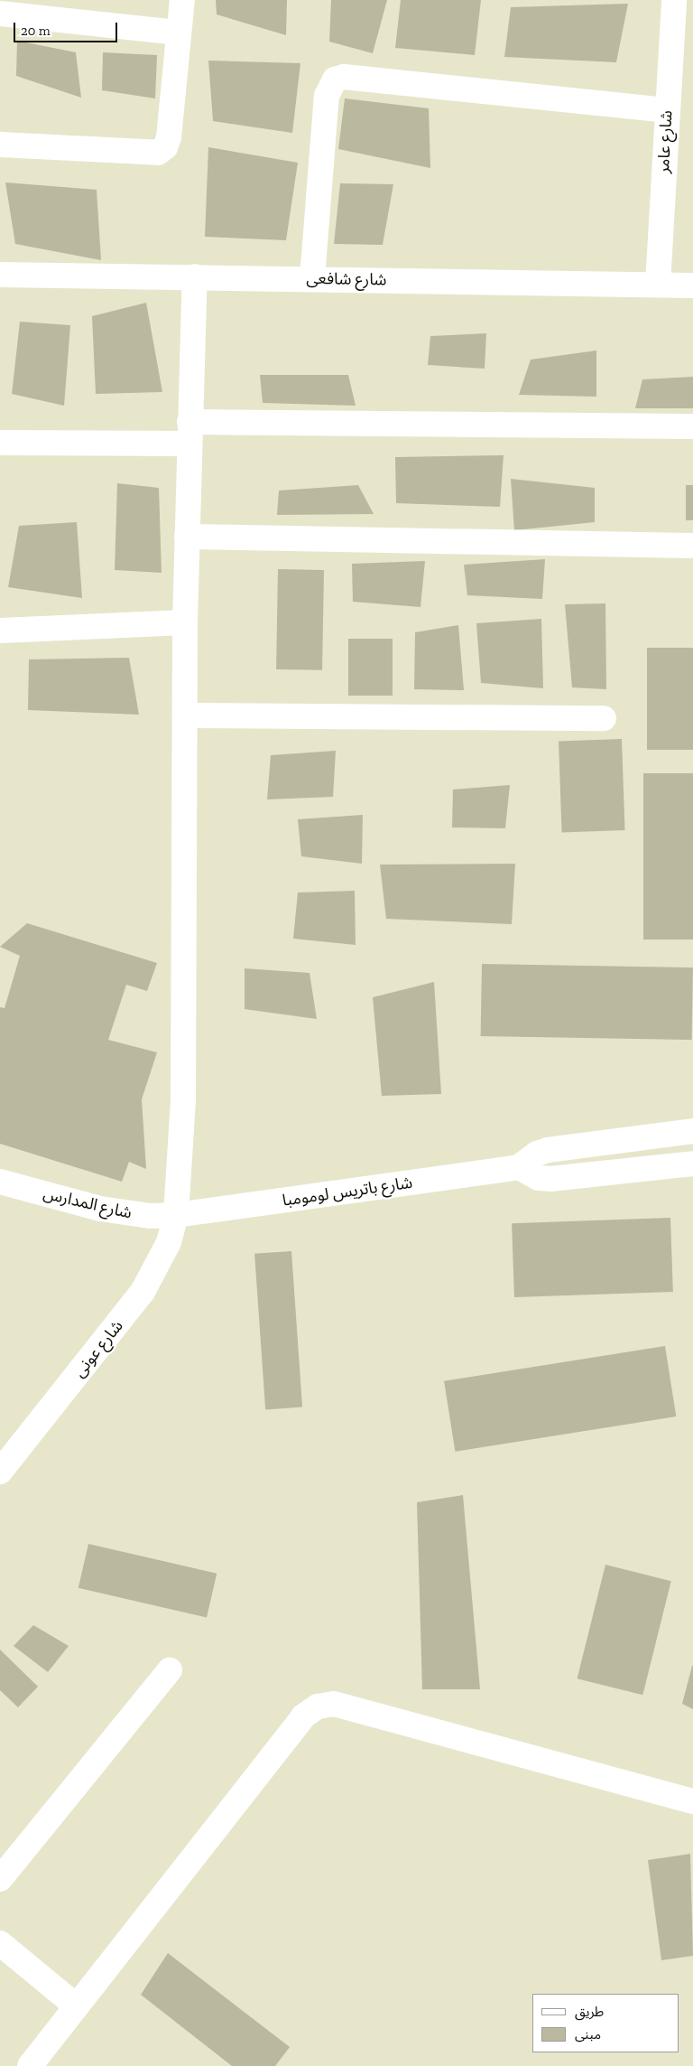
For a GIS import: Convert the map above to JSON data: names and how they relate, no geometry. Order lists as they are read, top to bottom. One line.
{"streets":{"street":["شارع عامر","شارع شافعى","شارع باتريس لومومبا","شارع المدارس","شارع عونى"]},"crossings":[["شارع عامر","شارع شافعى"],["شارع شافعى","شارع عونى"],["شارع باتريس لومومبا","شارع المدارس"],["شارع باتريس لومومبا","شارع عونى"],["شارع المدارس","شارع عونى"]],"legend":["طريق","مبنى"],"scale_bar":"20 m"}
